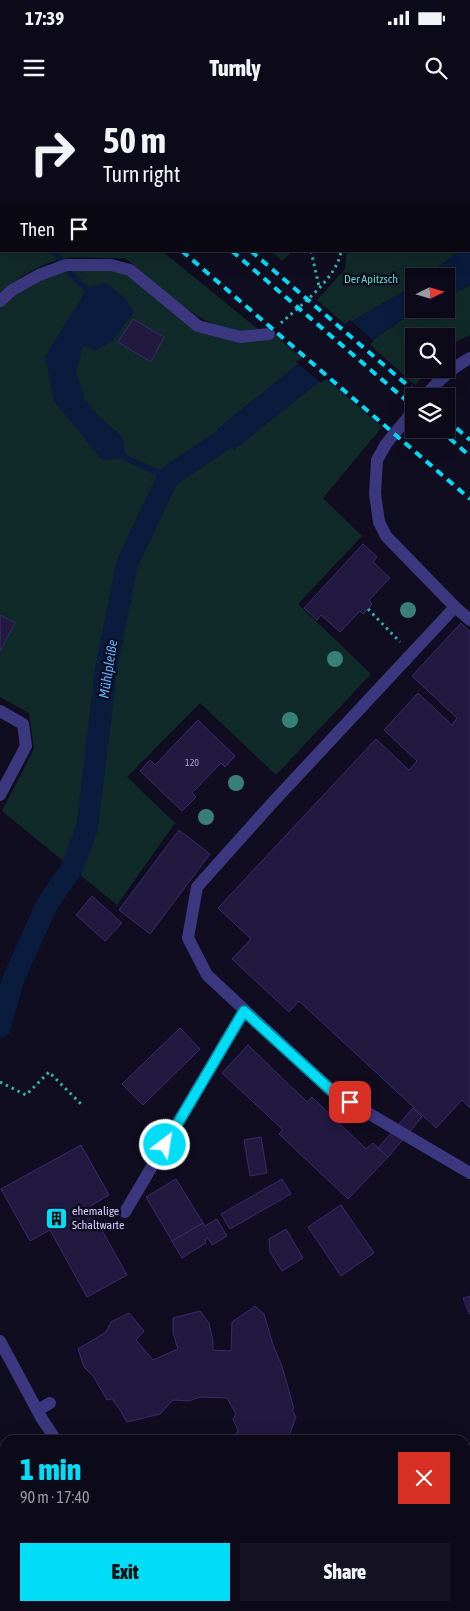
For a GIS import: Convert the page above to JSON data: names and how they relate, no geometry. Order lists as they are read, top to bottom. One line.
{"water":["Mühlpleiße"],"parks":["Der Apitzsch"],"places":{"building":["ehemalige Schaltwarte"]},"house_numbers":["120"],"north":"right","page":{"status":"17:39","header":"Turnly","turn":["50 m","Turn right"],"then":"Then","heading":["1 min","90 m · 17:40"],"buttons":["Exit","Share"]}}
